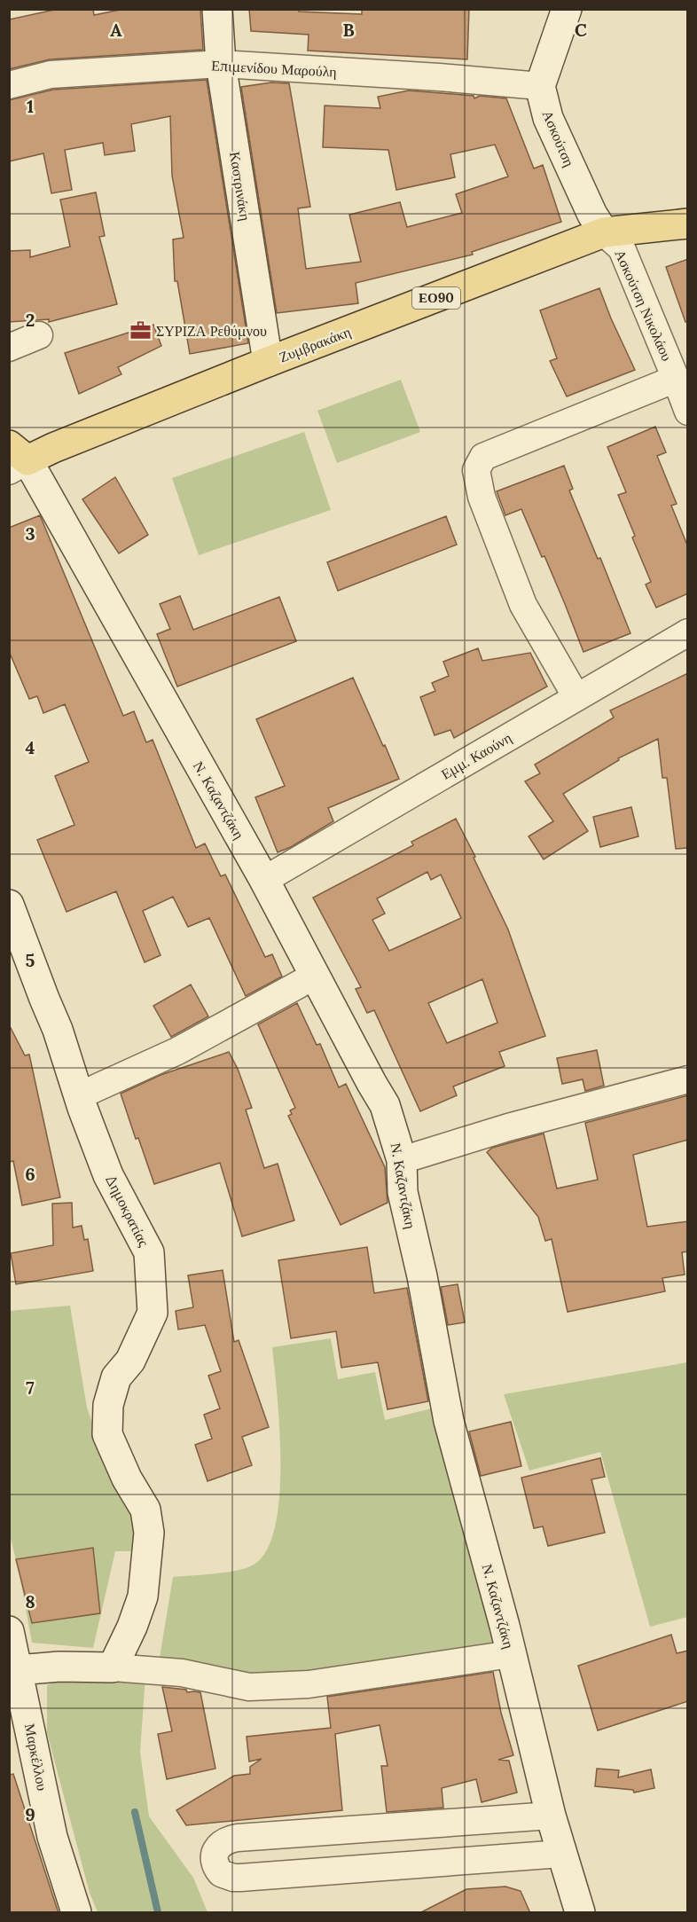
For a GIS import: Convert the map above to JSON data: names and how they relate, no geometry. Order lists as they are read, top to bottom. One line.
{"streets":{"main road":["ΕΟ90","Ζυμβρακάκη"],"street":["Επιμενίδου Μαρούλη","Ασκούτση","Καστρινάκη","Ασκούτση Νικολάου","Εμμ. Καούνη","Ν. Καζαντζάκη","Δημοκρατίας","Μαρκέλλου"]},"crossings":[["Επιμενίδου Μαρούλη","Ασκούτση"],["Επιμενίδου Μαρούλη","Καστρινάκη"],["Ασκούτση","ΕΟ90"],["Ασκούτση","Ασκούτση Νικολάου"],["Ασκούτση","Ζυμβρακάκη"],["Καστρινάκη","Ζυμβρακάκη"],["ΕΟ90","Ασκούτση Νικολάου"],["ΕΟ90","Ζυμβρακάκη"],["Ασκούτση Νικολάου","Ζυμβρακάκη"],["Ζυμβρακάκη","Ν. Καζαντζάκη"],["Εμμ. Καούνη","Ν. Καζαντζάκη"]],"places":{"office":["ΣΥΡΙΖΑ Ρεθύμνου"]},"grid":{"columns":["A","B","C"],"rows":["1","2","3","4","5","6","7","8","9"]}}
